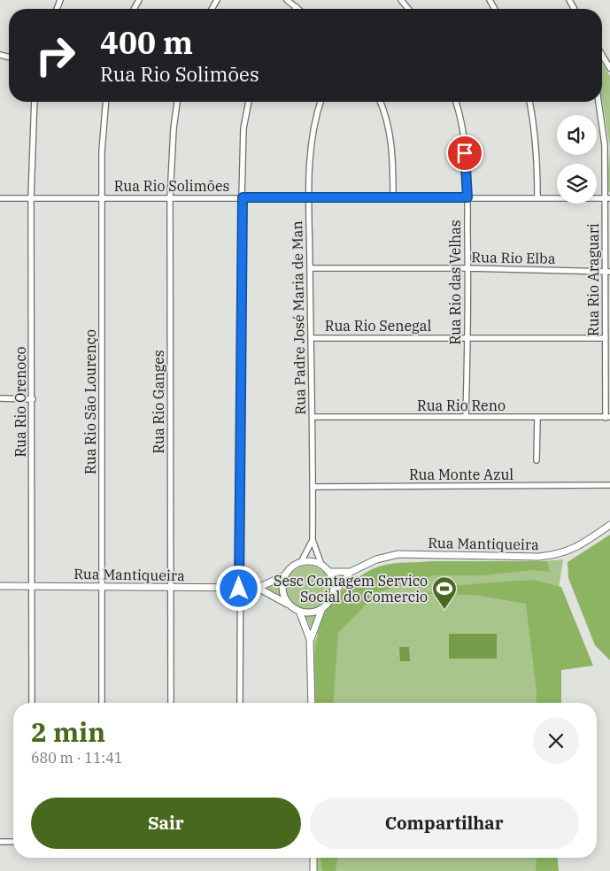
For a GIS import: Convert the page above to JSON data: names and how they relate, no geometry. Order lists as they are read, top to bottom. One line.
{"streets":{"street":["Rua Rio Solimões","Rua Rio Elba","Rua Rio Araguari","Rua Rio das Velhas","Rua Padre José Maria de Man","Rua Rio Senegal","Rua Rio Orenoco","Rua Rio São Lourenço","Rua Rio Ganges","Rua Rio Reno","Rua Monte Azul","Rua Mantiqueira"]},"crossings":[["Rua Rio Solimões","Rua Rio Araguari"],["Rua Rio Solimões","Rua Rio das Velhas"],["Rua Rio Solimões","Rua Padre José Maria de Man"],["Rua Rio Solimões","Rua Rio Orenoco"],["Rua Rio Solimões","Rua Rio São Lourenço"],["Rua Rio Solimões","Rua Rio Ganges"],["Rua Rio Elba","Rua Rio Araguari"],["Rua Rio Elba","Rua Rio das Velhas"],["Rua Rio Elba","Rua Padre José Maria de Man"],["Rua Rio Araguari","Rua Rio Senegal"],["Rua Rio Araguari","Rua Rio Reno"],["Rua Rio das Velhas","Rua Rio Senegal"],["Rua Rio das Velhas","Rua Rio Reno"],["Rua Padre José Maria de Man","Rua Rio Senegal"],["Rua Padre José Maria de Man","Rua Rio Reno"],["Rua Padre José Maria de Man","Rua Monte Azul"],["Rua Padre José Maria de Man","Rua Mantiqueira"],["Rua Rio Orenoco","Rua Mantiqueira"],["Rua Rio São Lourenço","Rua Mantiqueira"],["Rua Rio Ganges","Rua Mantiqueira"]],"places":{"sports":["Sesc Contagem Servico Social do Comercio"]},"page":{"turn":["400 m","Rua Rio Solimões"],"heading":["2 min","680 m · 11:41"],"buttons":["Sair","Compartilhar"]}}
